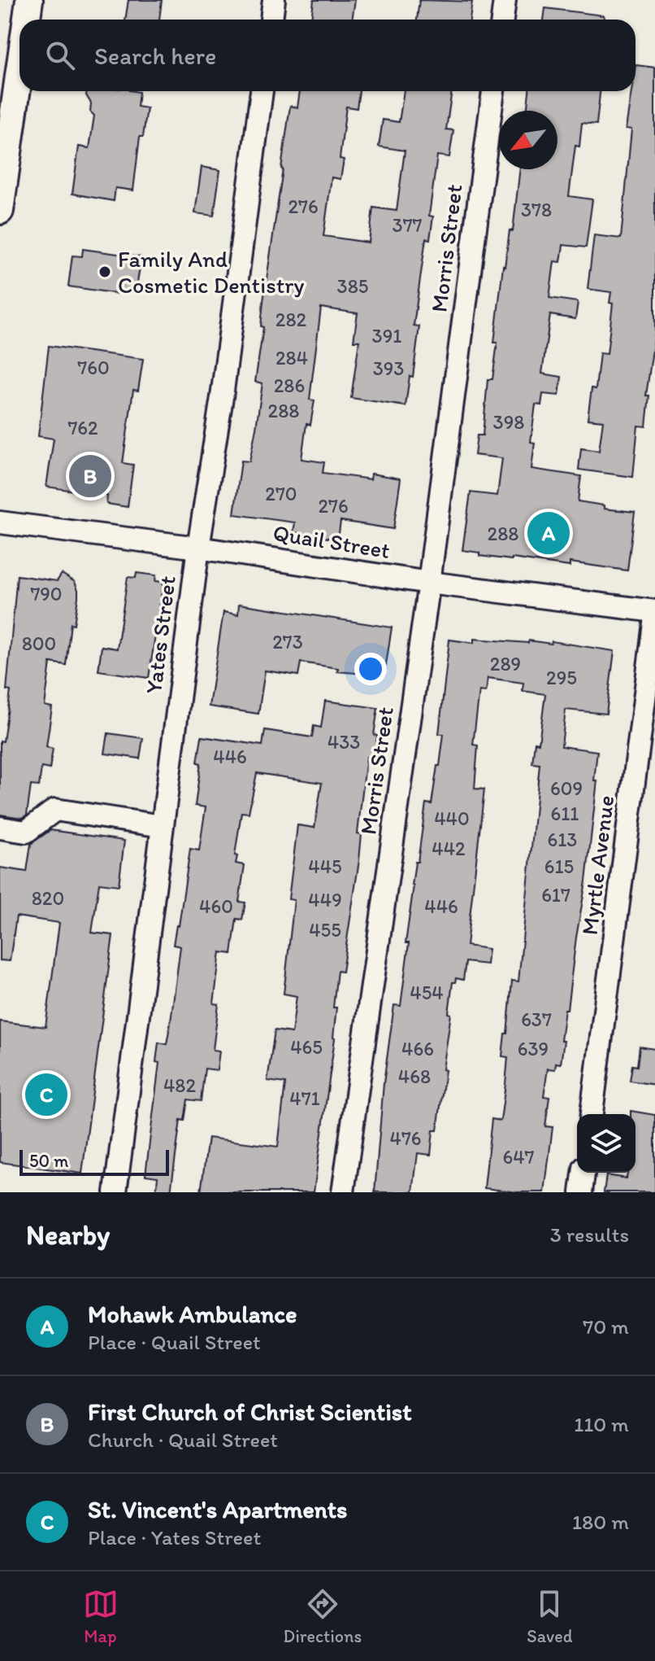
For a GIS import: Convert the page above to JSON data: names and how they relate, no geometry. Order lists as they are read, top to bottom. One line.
{"streets":{"street":["Morris Street","Quail Street","Yates Street","Myrtle Avenue"]},"crossings":[["Morris Street","Quail Street"],["Quail Street","Yates Street"]],"places":["Family And Cosmetic Dentistry"],"house_numbers":["276","378","377","385","282","391","284","760","393","286","288","398","762","270","276","288","790","273","800","289","295","433","446","609","611","440","613","442","445","615","617","820","449","460","446","455","454","637","465","466","639","468","482","471","476","647"],"scale_bar":"50 m","north":"bottom left","page":{"search":"Search here","pins":["B","A","C"],"scale":"50 m","heading":["Nearby","3 results"],"list":[{"mark":"A","name":"Mohawk Ambulance","note":"Place · Quail Street","value":"70 m"},{"mark":"B","name":"First Church of Christ Scientist","note":"Church · Quail Street","value":"110 m"},{"mark":"C","name":"St. Vincent's Apartments","note":"Place · Yates Street","value":"180 m"}],"nav":["Map","Directions","Saved"]}}
